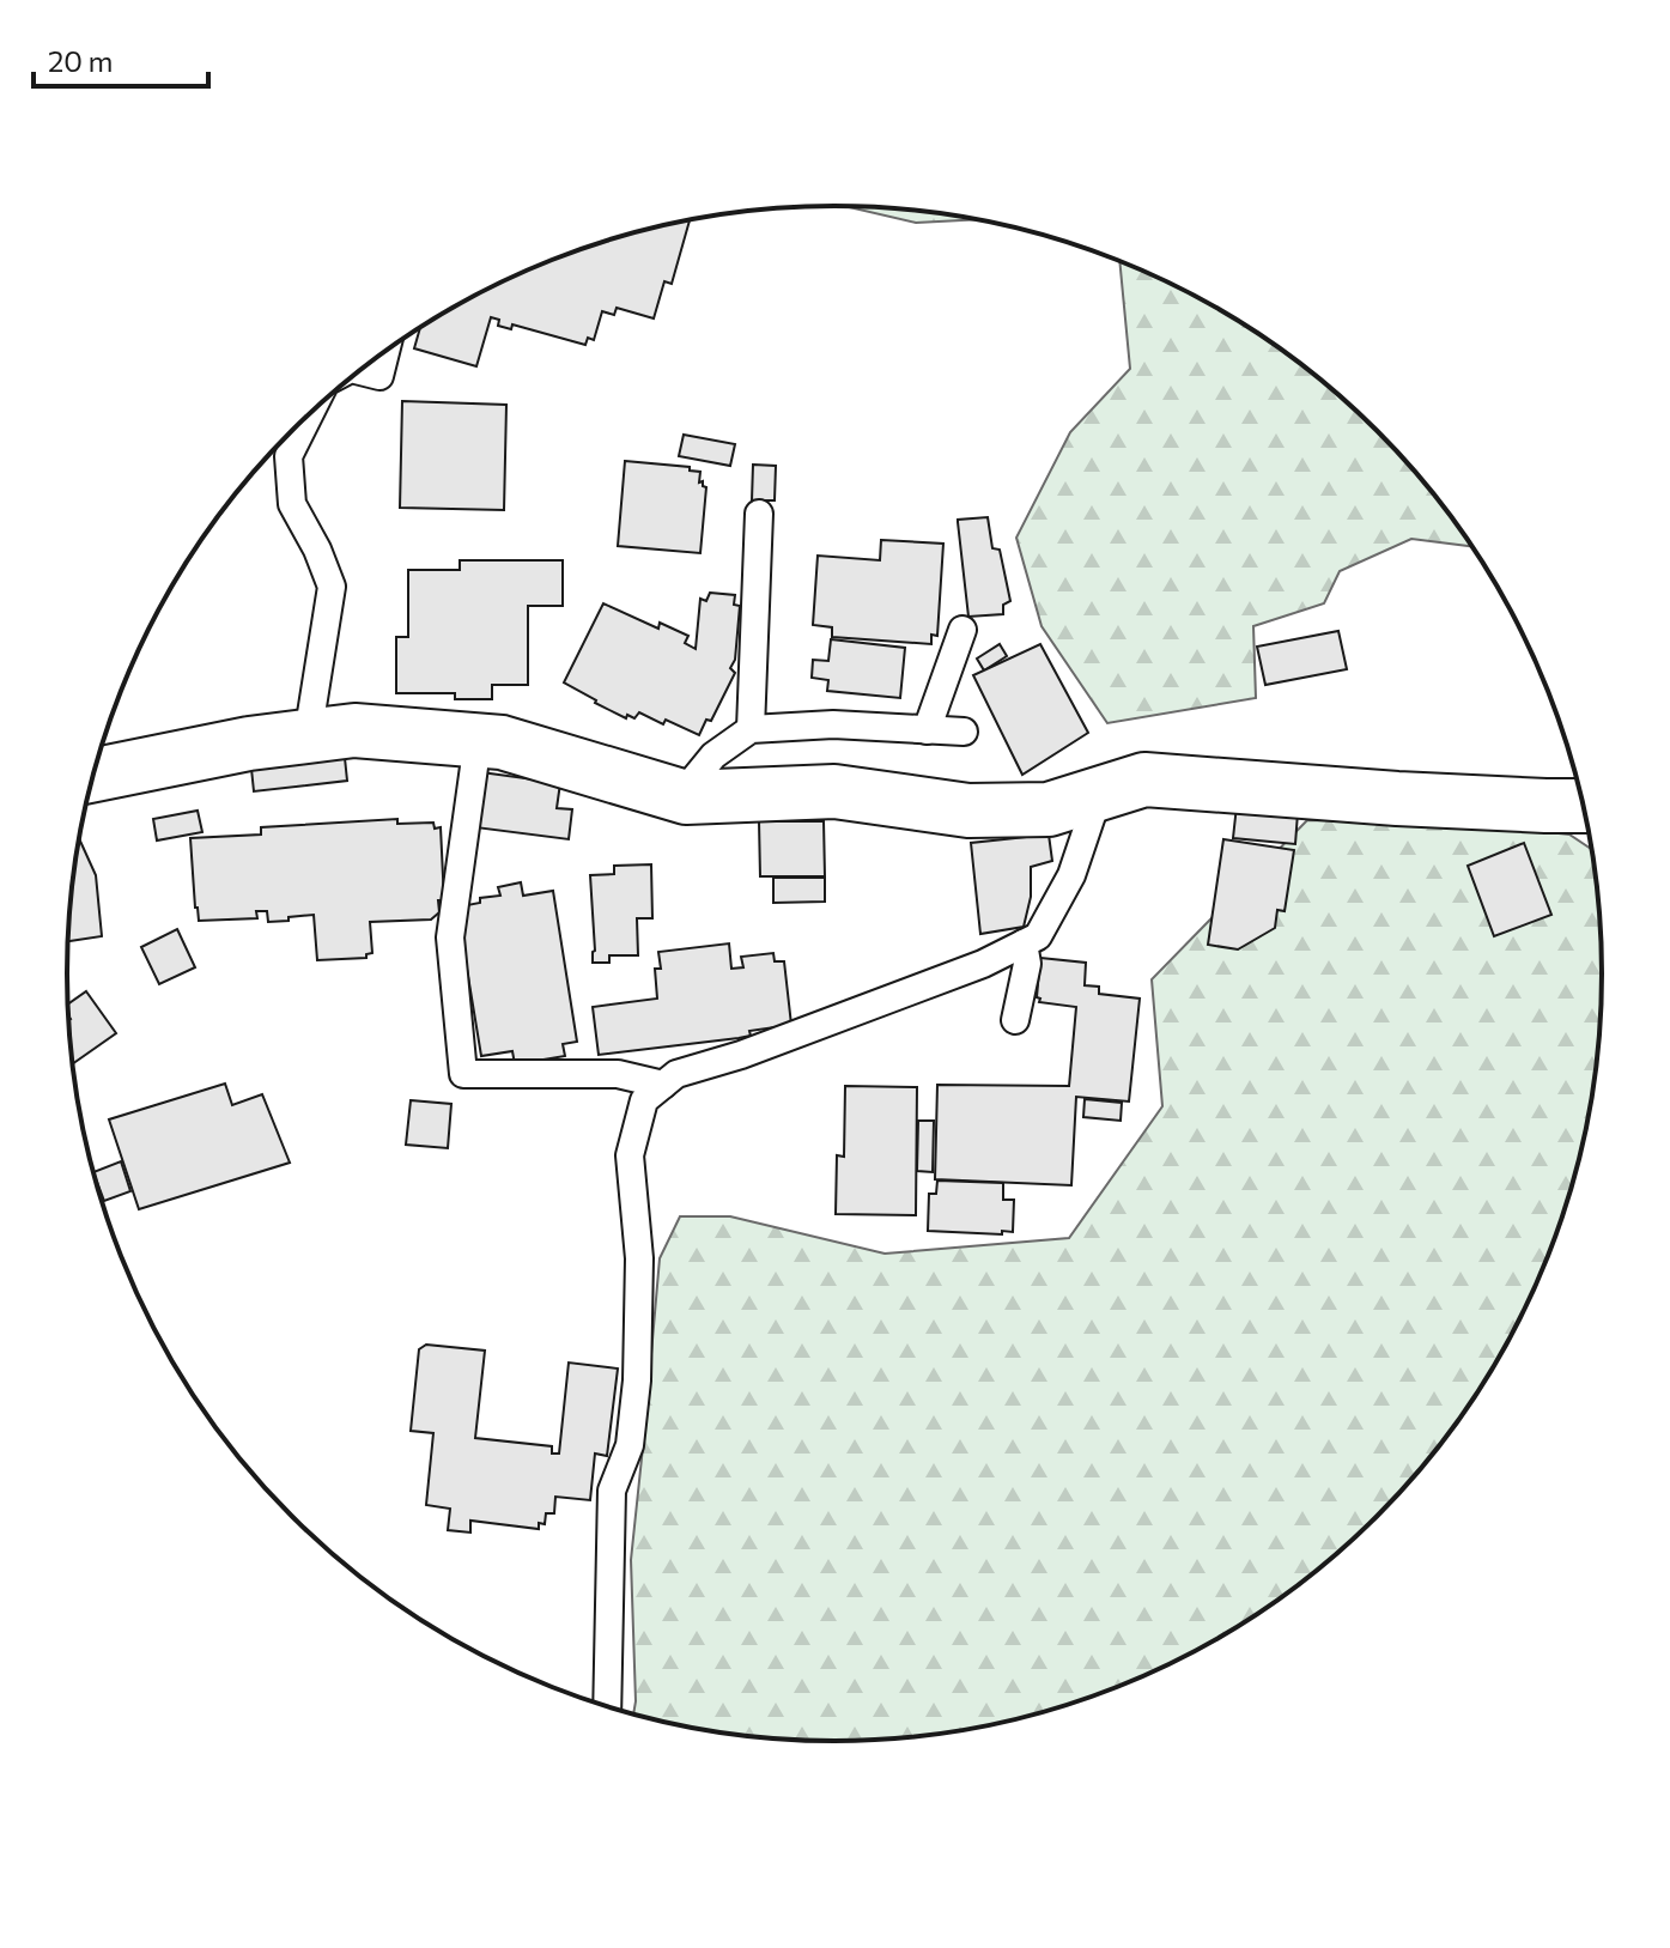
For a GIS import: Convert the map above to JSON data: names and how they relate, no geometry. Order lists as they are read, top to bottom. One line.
{"scale_bar":"20 m"}
